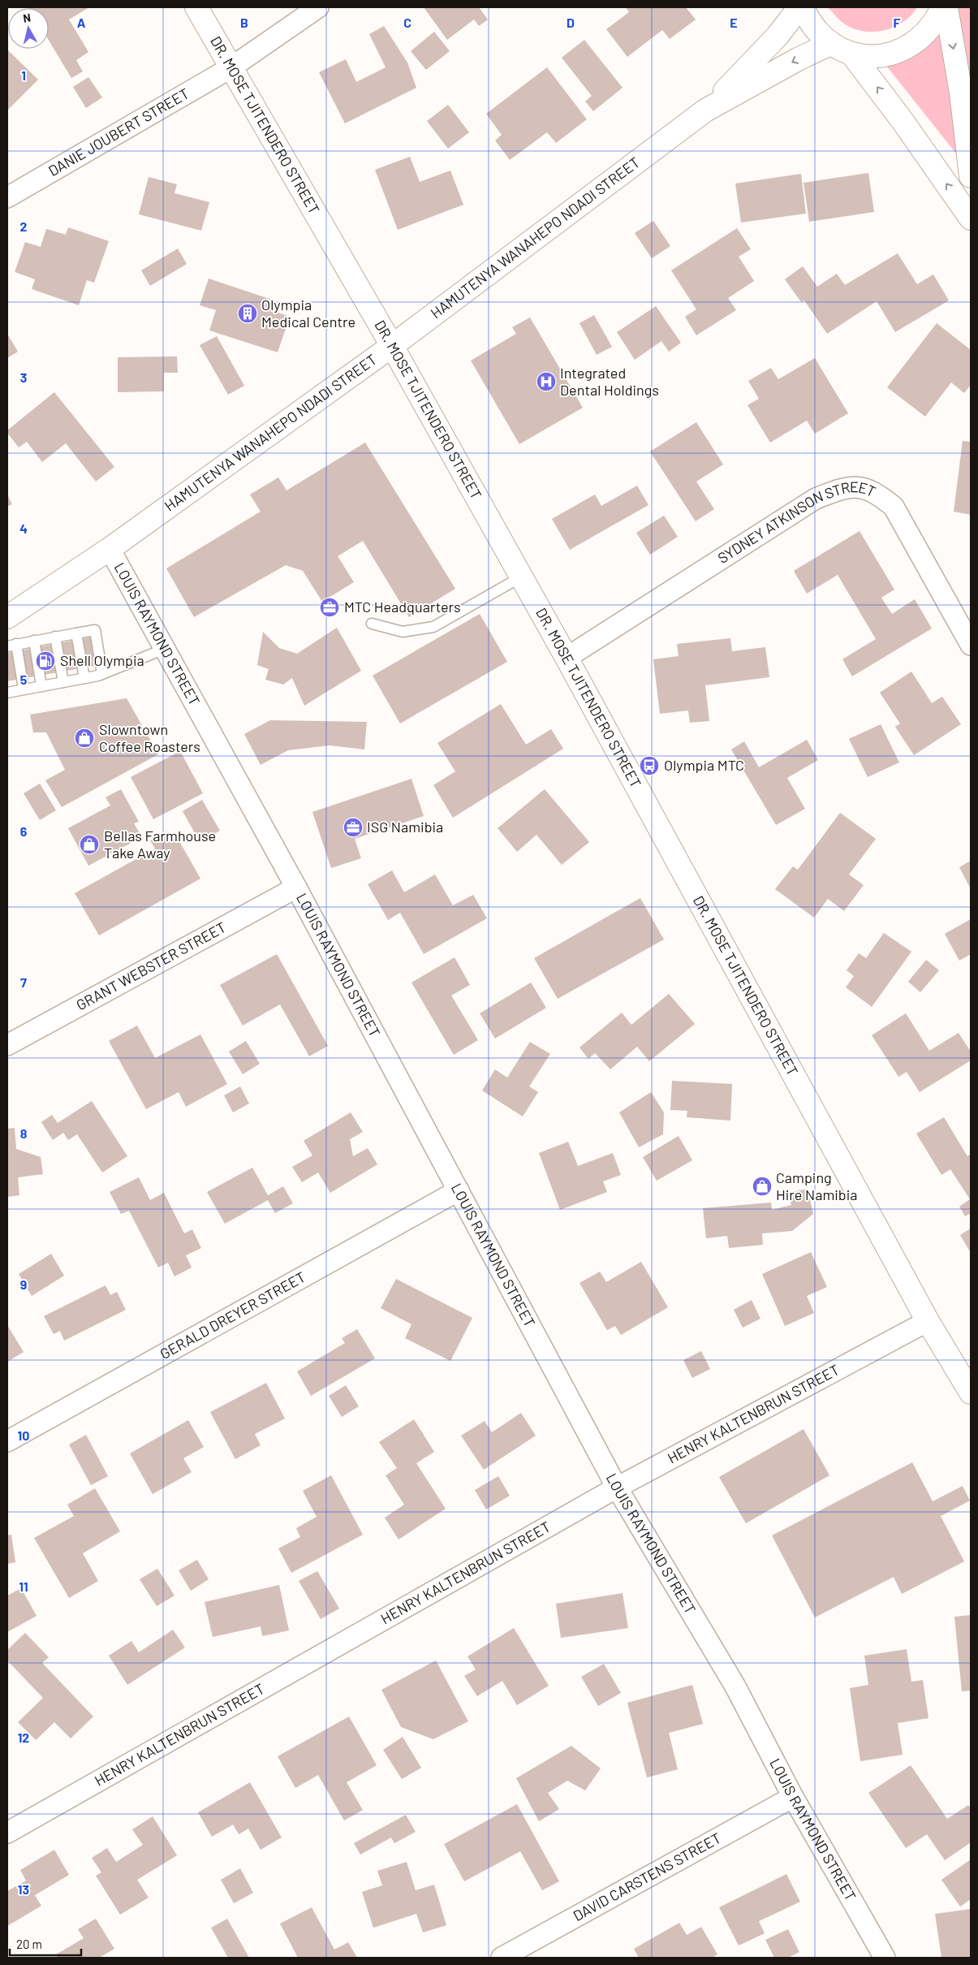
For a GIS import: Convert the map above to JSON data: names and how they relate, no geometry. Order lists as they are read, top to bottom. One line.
{"streets":{"street":["DR. MOSE TJITENDERO STREET","DANIE JOUBERT STREET","HAMUTENYA WANAHEPO NDADI STREET","SYDNEY ATKINSON STREET","LOUIS RAYMOND STREET","GRANT WEBSTER STREET","GERALD DREYER STREET","HENRY KALTENBRUN STREET","DAVID CARSTENS STREET"]},"crossings":[["DR. MOSE TJITENDERO STREET","DANIE JOUBERT STREET"],["DR. MOSE TJITENDERO STREET","HAMUTENYA WANAHEPO NDADI STREET"],["DR. MOSE TJITENDERO STREET","SYDNEY ATKINSON STREET"],["DR. MOSE TJITENDERO STREET","HENRY KALTENBRUN STREET"],["HAMUTENYA WANAHEPO NDADI STREET","LOUIS RAYMOND STREET"],["LOUIS RAYMOND STREET","GRANT WEBSTER STREET"],["LOUIS RAYMOND STREET","GERALD DREYER STREET"],["LOUIS RAYMOND STREET","HENRY KALTENBRUN STREET"],["LOUIS RAYMOND STREET","DAVID CARSTENS STREET"]],"places":{"building":["Olympia Medical Centre"],"hospital":["Integrated Dental Holdings"],"office":["MTC Headquarters","ISG Namibia"],"fuel station":["Shell Olympia"],"shop":["Slowntown Coffee Roasters","Bellas Farmhouse Take Away","Camping Hire Namibia"],"bus stop":["Olympia MTC"]},"scale_bar":"20 m","north":"top","grid":{"columns":["A","B","C","D","E","F"],"rows":["1","2","3","4","5","6","7","8","9","10","11","12","13"]}}
